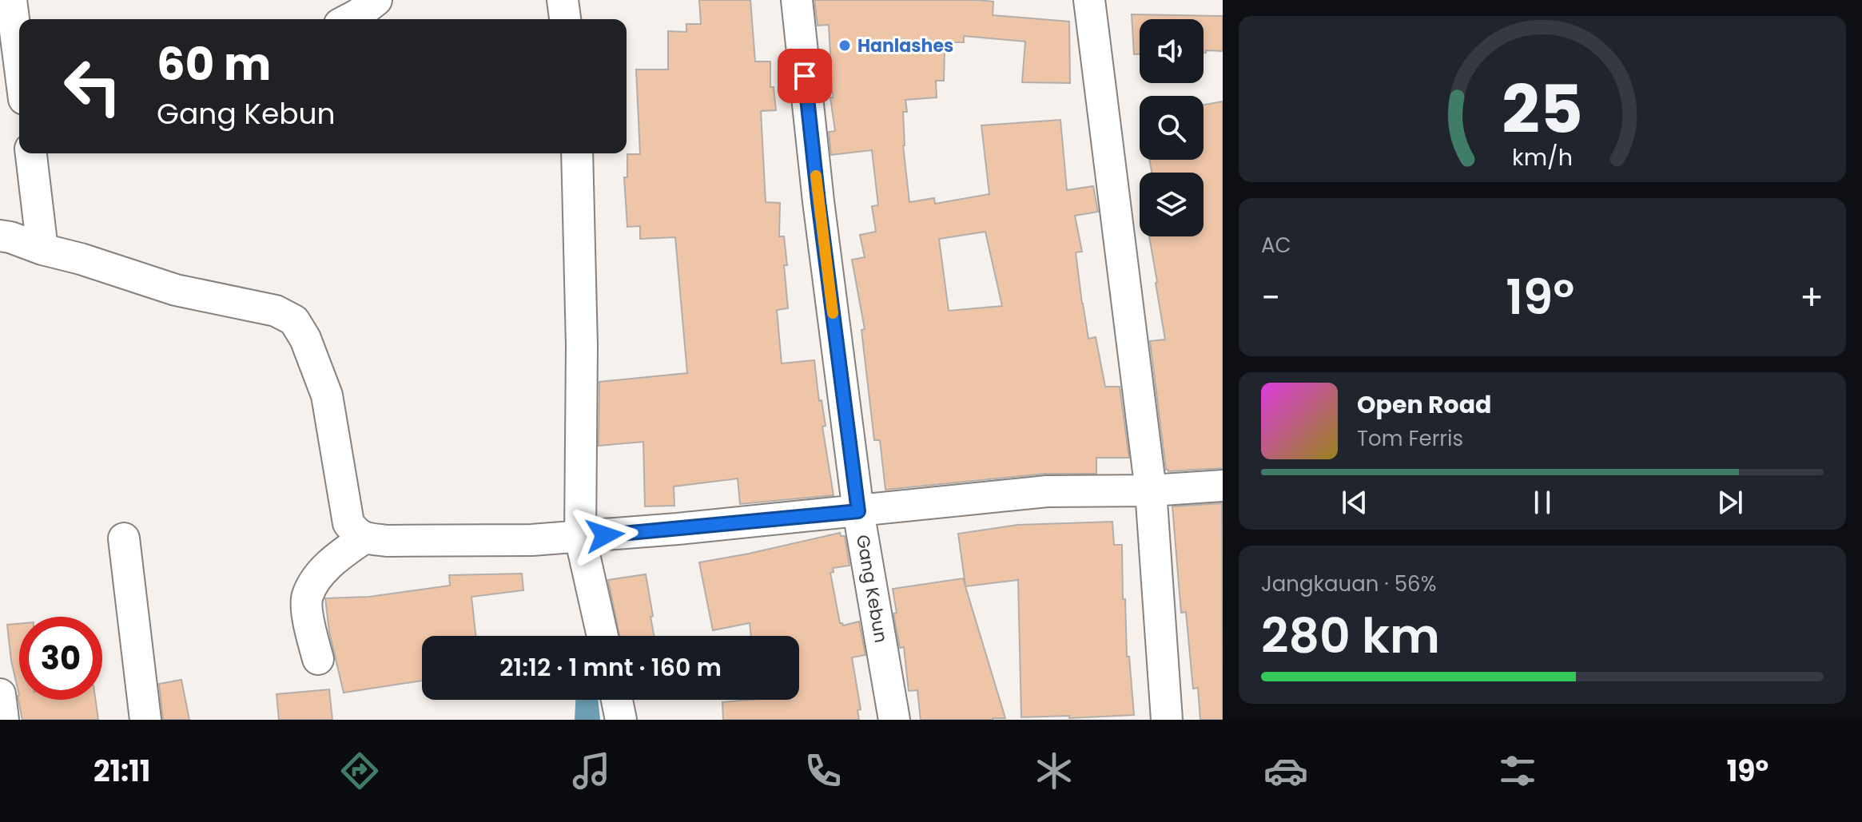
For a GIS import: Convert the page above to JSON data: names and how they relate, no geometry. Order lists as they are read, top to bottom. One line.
{"streets":{"street":["Gang Kebun"]},"places":["Hanlashes"],"page":{"turn":["60 m","Gang Kebun"],"tile":["AC",["Jangkauan · 56%","280 km"]],"heat":["−","19°","+"],"song":["Open Road","Tom Ferris"],"limit":"30","trip":"21:12 · 1 mnt · 160 m","tabs":["21:11","19°"],"gauge":["25","km/h"]}}
